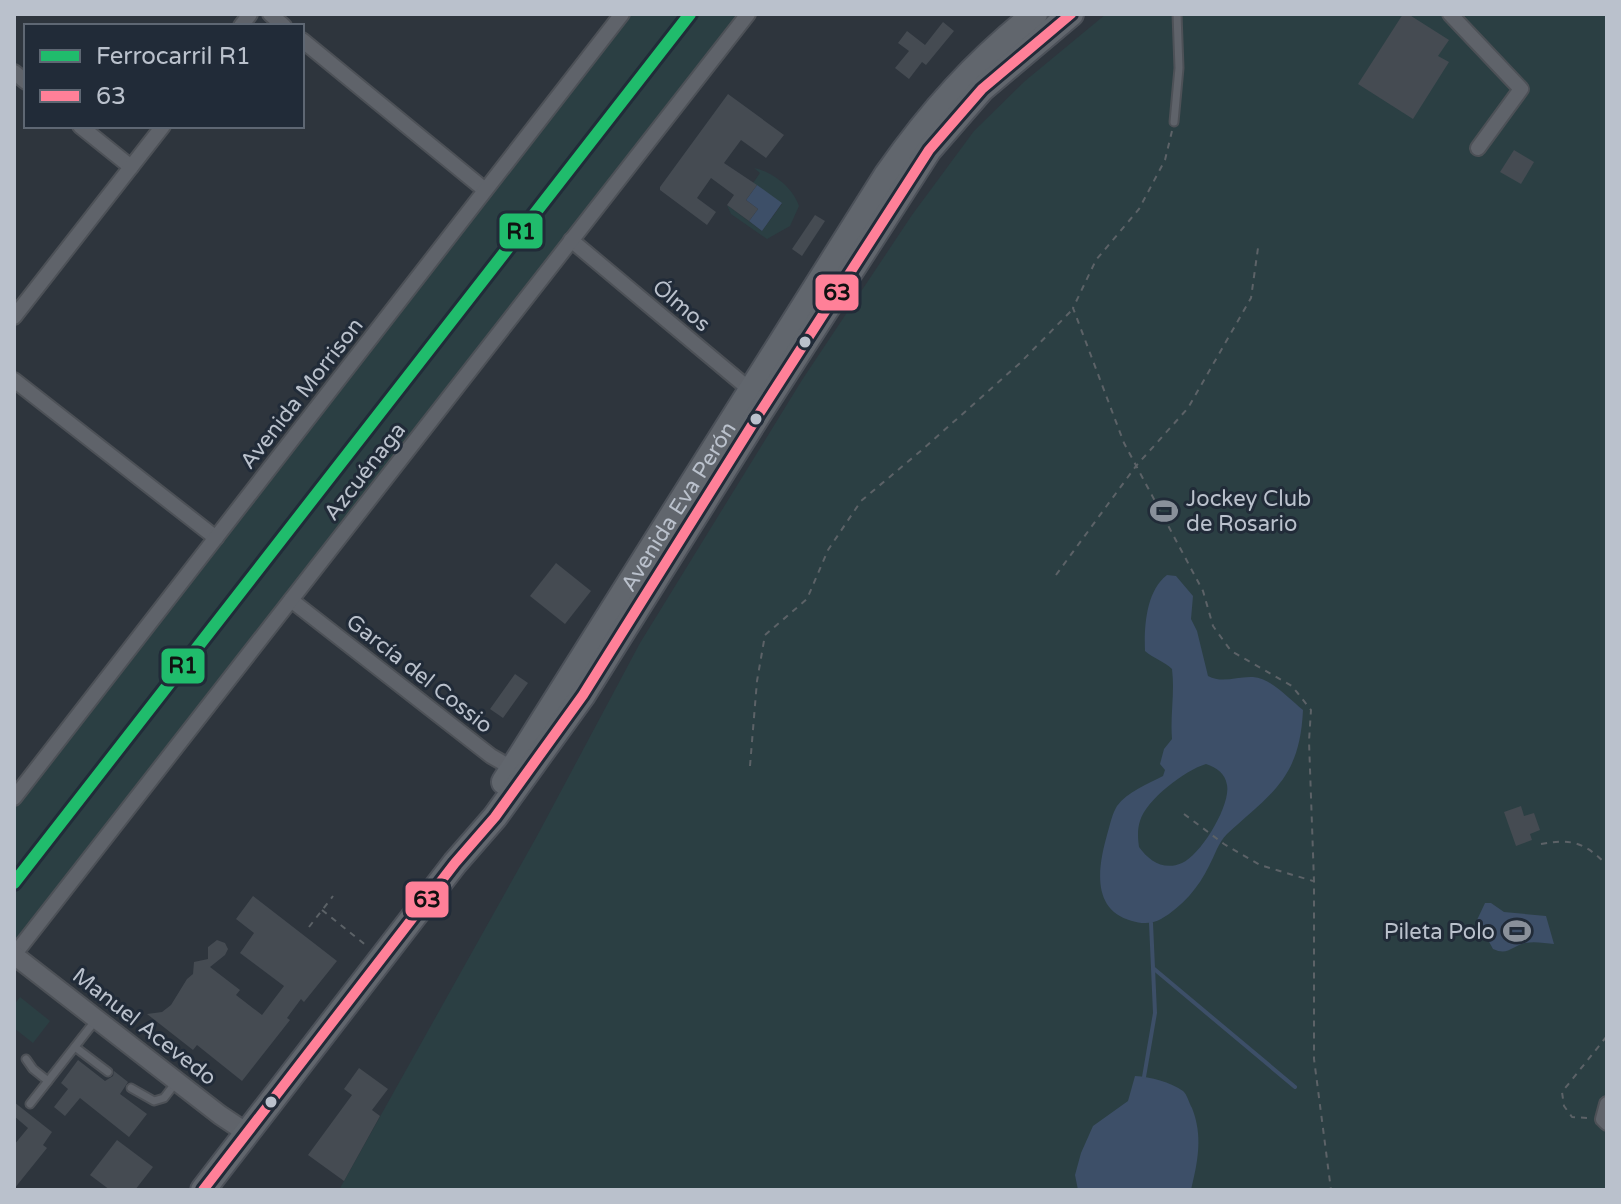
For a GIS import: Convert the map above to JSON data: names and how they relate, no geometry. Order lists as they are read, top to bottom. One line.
{"streets":{"main road":["Avenida Eva Perón"],"street":["Ólmos","Avenida Morrison","Azcuénaga","García del Cossio","Manuel Acevedo"]},"crossings":[["Ólmos","Azcuénaga"],["Ólmos","Avenida Eva Perón"],["Azcuénaga","García del Cossio"],["Azcuénaga","Manuel Acevedo"],["Avenida Eva Perón","García del Cossio"],["Avenida Eva Perón","Manuel Acevedo"]],"places":{"sports":["Jockey Club de Rosario","Pileta Polo"]},"lines":["rail line R1","transit line 63"],"legend":["Ferrocarril R1","63"]}
